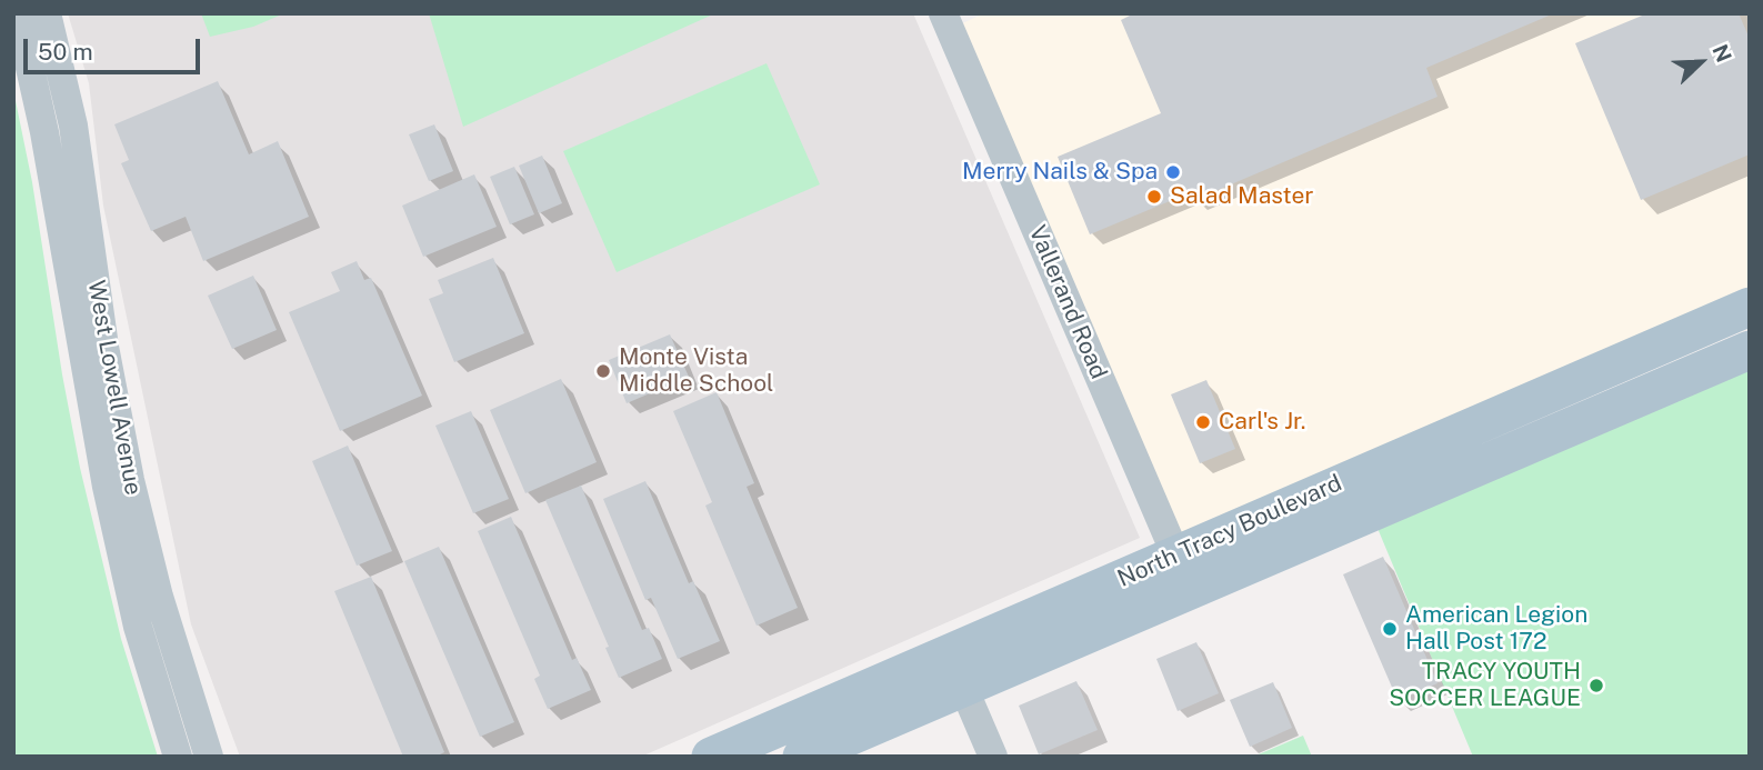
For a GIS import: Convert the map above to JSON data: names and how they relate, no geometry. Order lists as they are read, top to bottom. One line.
{"streets":{"main road":["North Tracy Boulevard"],"street":["Vallerand Road","West Lowell Avenue"]},"crossings":[["Vallerand Road","North Tracy Boulevard"]],"places":["Merry Nails & Spa","Salad Master","Monte Vista Middle School","Carl's Jr.","American Legion Hall Post 172","TRACY YOUTH SOCCER LEAGUE"],"scale_bar":"50 m","north":"top right"}
